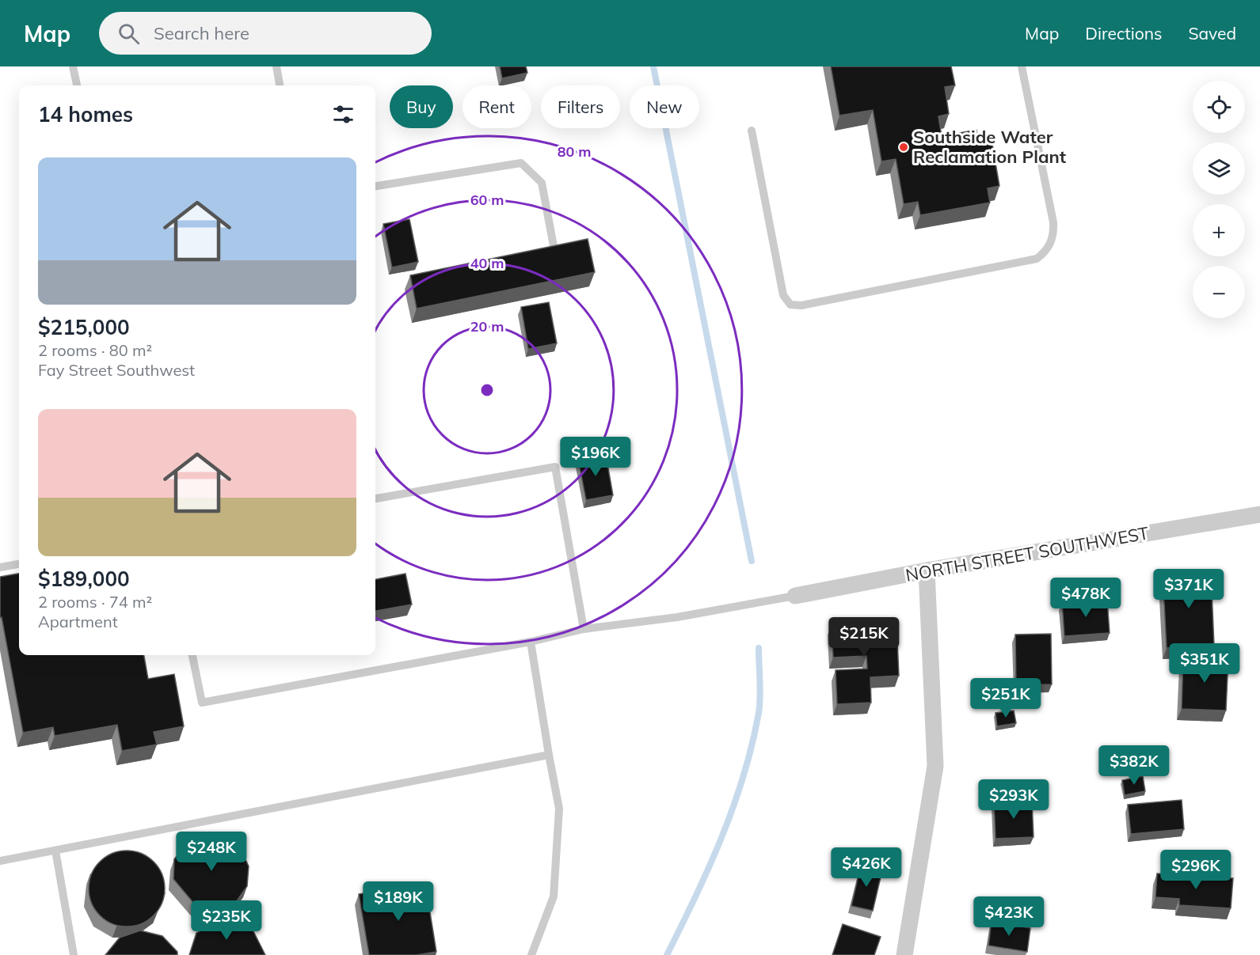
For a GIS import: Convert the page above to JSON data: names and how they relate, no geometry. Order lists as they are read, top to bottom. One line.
{"streets":{"street":["NORTH STREET SOUTHWEST"]},"places":["Southside Water Reclamation Plant"],"page":{"header":"Map","search":"Search here","nav":["Map","Directions","Saved"],"map_buttons":["+","−"],"chip":["Buy","Rent","Filters","New"],"heading":"14 homes","list":[{"name":"$215,000","note":"2 rooms · 80 m² · Fay Street Southwest"},{"name":"$189,000","note":"2 rooms · 74 m² · Apartment"}],"price":["$196K","$371K","$478K","$215K","$351K","$251K","$382K","$293K","$248K","$426K","$296K","$189K","$423K","$235K"]},"rings":["80 m","60 m","40 m","20 m"]}
